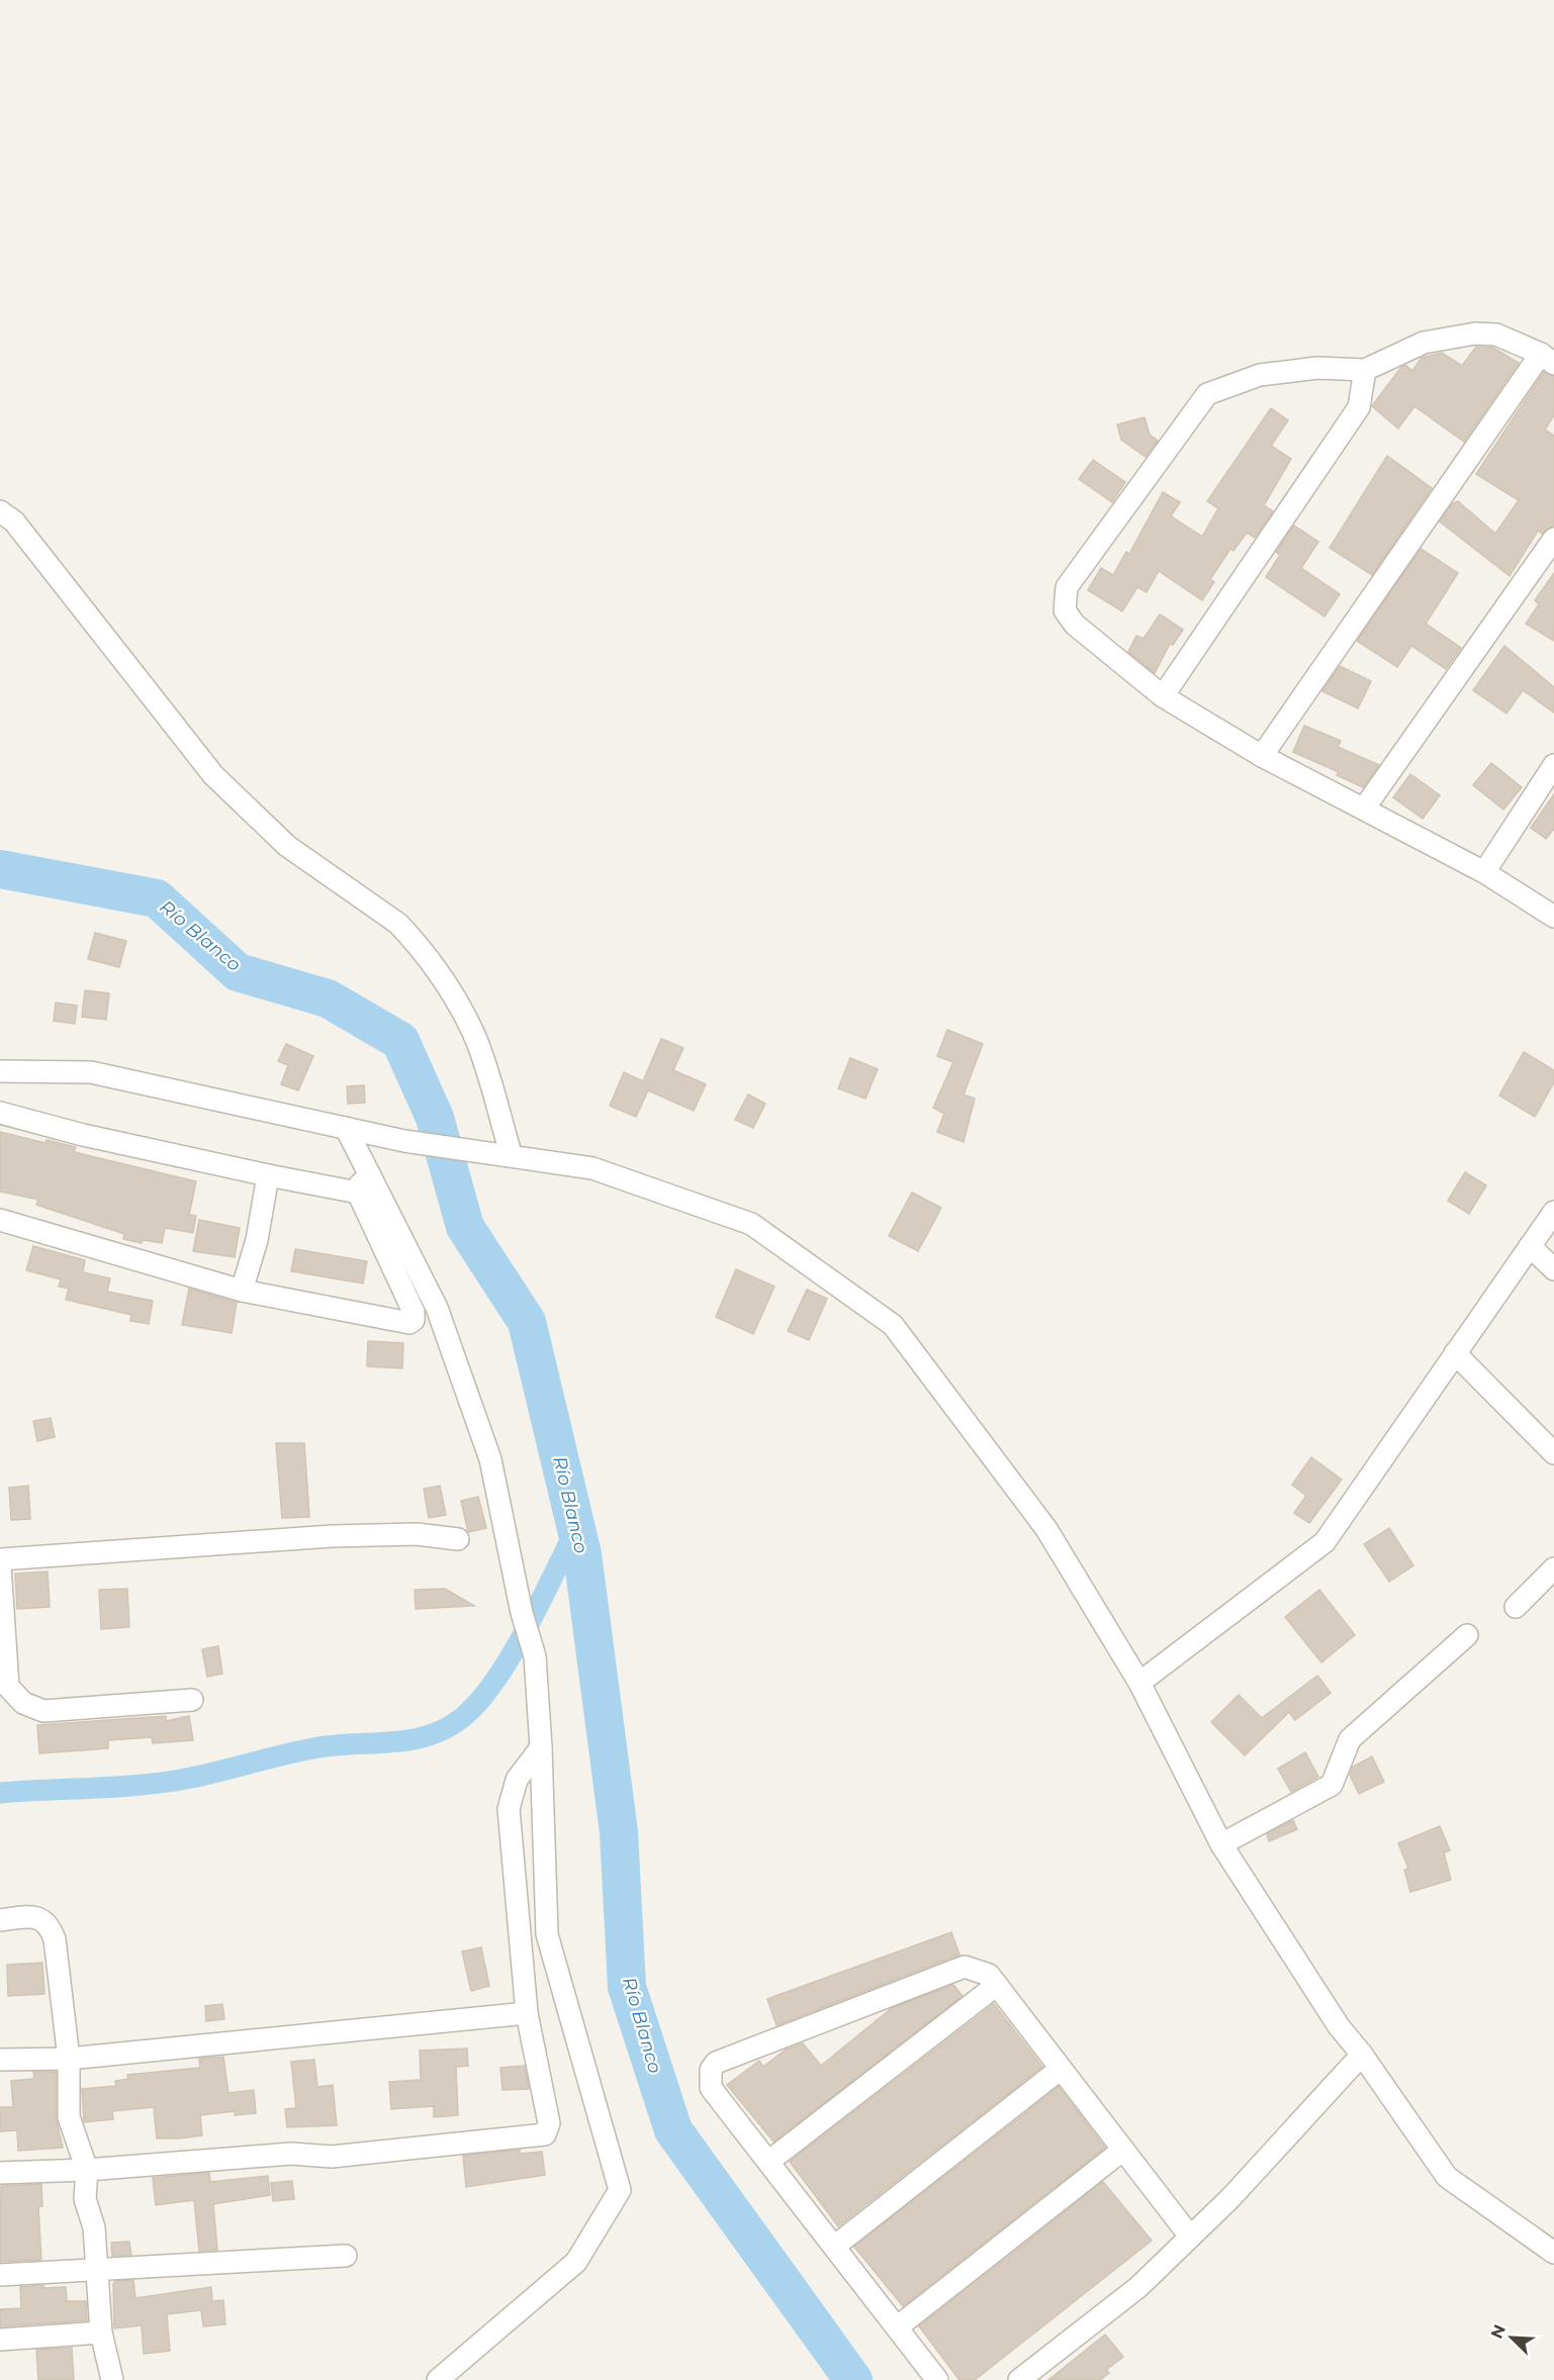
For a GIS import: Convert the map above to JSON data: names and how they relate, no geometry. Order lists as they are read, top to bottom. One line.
{"water":["Río Blanco"],"north":"top left"}
